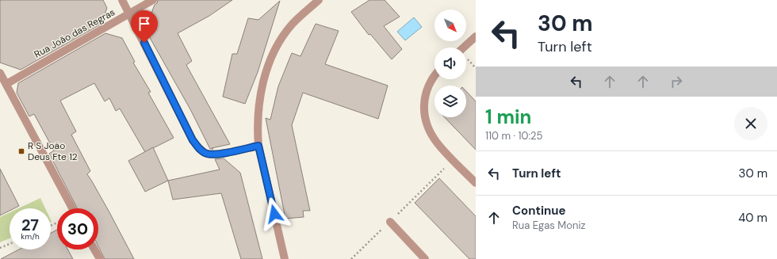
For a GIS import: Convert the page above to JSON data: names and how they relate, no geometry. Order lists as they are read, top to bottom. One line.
{"streets":{"street":["Rua João das Regras"]},"places":{"transit":["R S João Deus Fte 12"]},"north":"bottom right","page":{"turn":["30 m","Turn left"],"heading":["1 min","110 m · 10:25"],"list":[{"name":"Turn left","value":"30 m"},{"name":"Continue","note":"Rua Egas Moniz","value":"40 m"}],"speed":"27 km/h","limit":"30"}}
